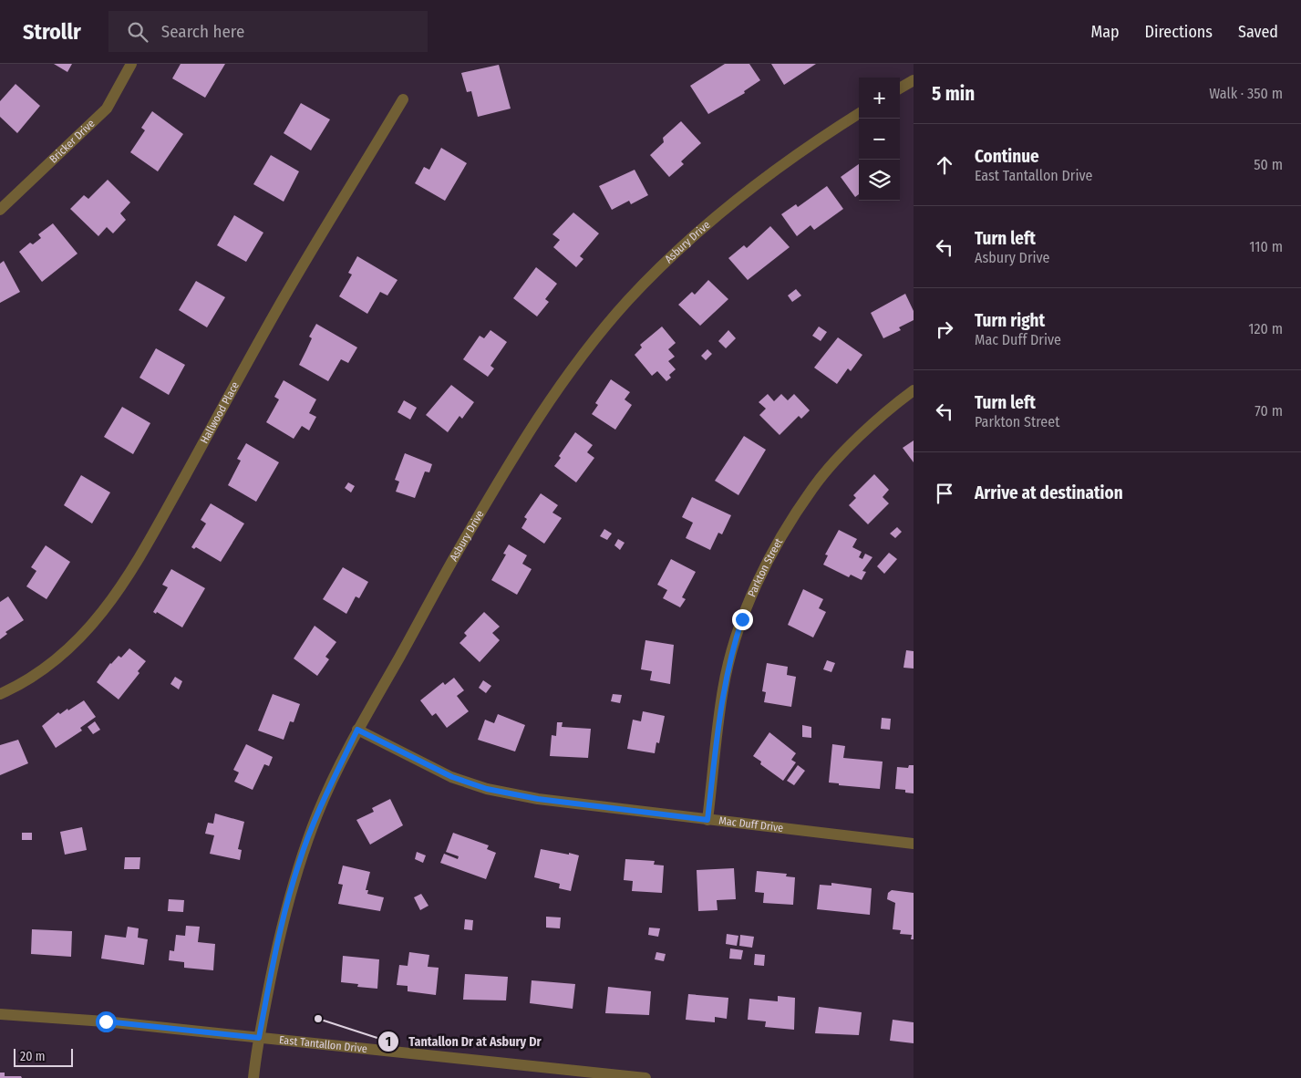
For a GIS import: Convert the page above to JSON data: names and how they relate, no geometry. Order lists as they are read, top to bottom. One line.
{"streets":{"street":["Bricker Drive","Asbury Drive","Hallwood Place","Parkton Street","Mac Duff Drive","East Tantallon Drive"]},"crossings":[["Asbury Drive","Mac Duff Drive"],["Asbury Drive","East Tantallon Drive"],["Parkton Street","Mac Duff Drive"]],"places":["Tantallon Dr at Asbury Dr"],"scale_bar":"20 m","page":{"header":"Strollr","search":"Search here","nav":["Map","Directions","Saved"],"heading":["5 min","Walk · 350 m"],"map_buttons":["+","−"],"list":[["Continue","East Tantallon Drive","50 m"],["Turn left","Asbury Drive","110 m"],["Turn right","Mac Duff Drive","120 m"],["Turn left","Parkton Street","70 m"],"Arrive at destination"],"scale":"20 m"}}
